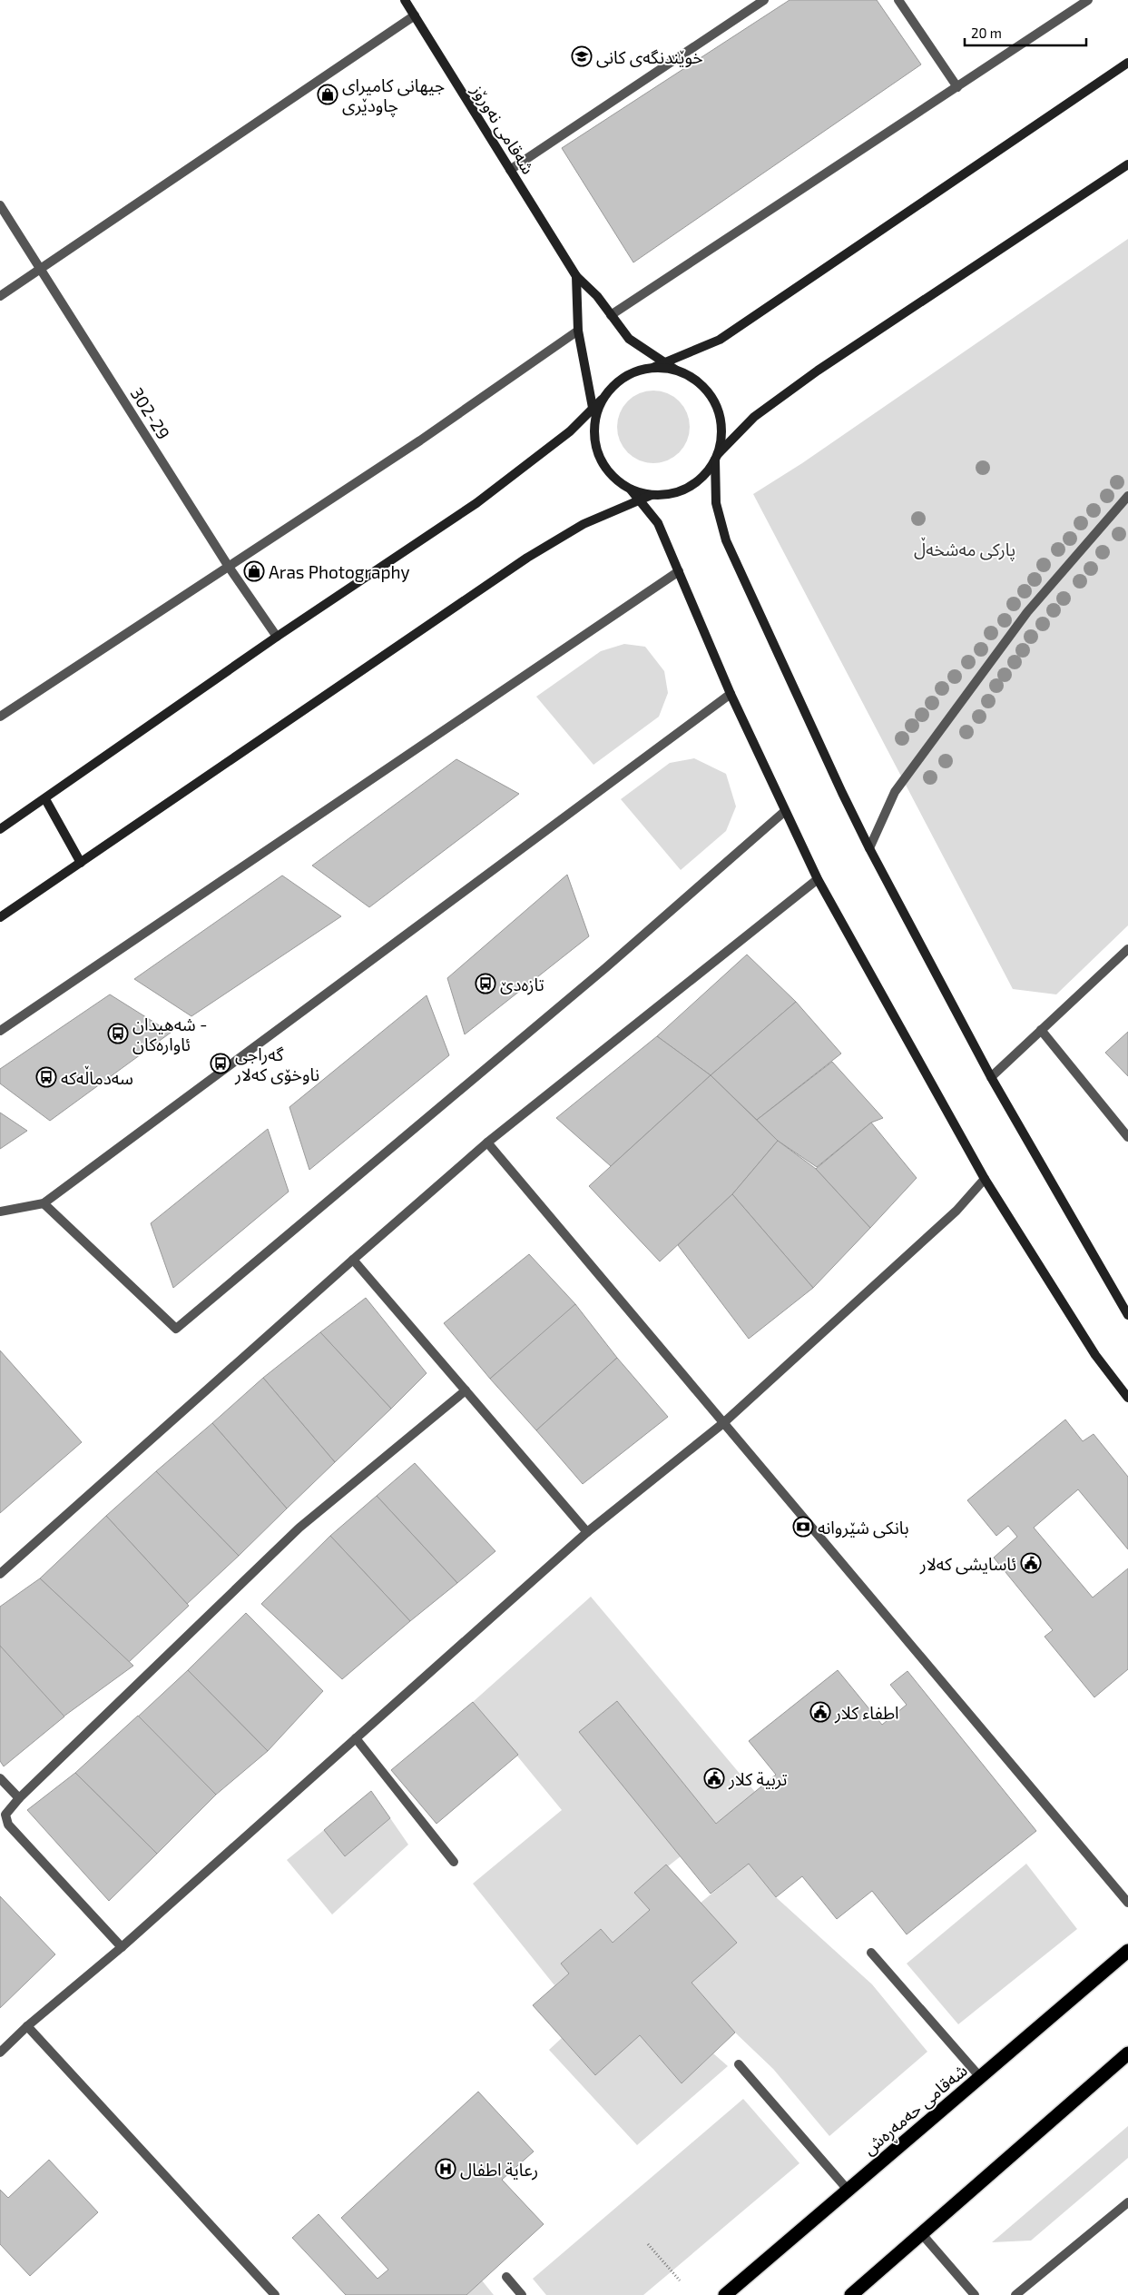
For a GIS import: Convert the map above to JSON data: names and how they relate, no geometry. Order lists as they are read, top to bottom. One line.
{"streets":{"highway":["شەقامی حەمەڕەش"],"main road":["شەقامی نەورۆز"],"street":["302-29"]},"parks":["پارکی مەشخەڵ"],"places":{"school or university":["خوێندنگەی کانی"],"shop":["جيهانى كاميراى چاودێری","Aras Photography"],"bus stop":["تازەدێ","شەهیدان - ئاوارەکان","گەراجی ناوخۆی کەلار","سەدماڵەکە"],"bank":["بانکی شێروانە"],"public building":["ئاسایشی کەلار","اطفاء كلار","تربية كلار"],"hospital":["رعاية اطفال"]},"scale_bar":"20 m"}
